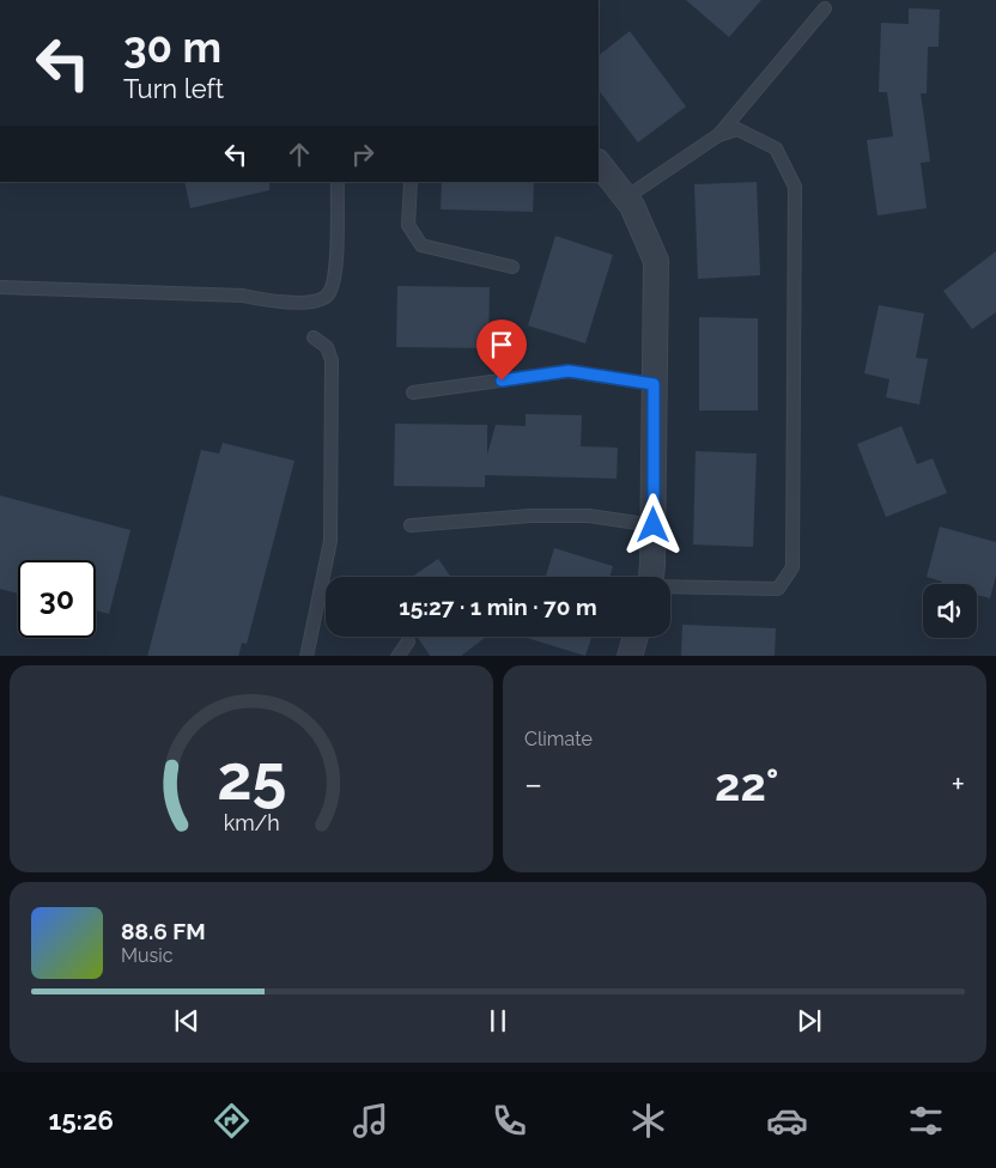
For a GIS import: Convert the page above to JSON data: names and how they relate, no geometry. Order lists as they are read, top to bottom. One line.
{"page":{"turn":["30 m","Turn left"],"limit":"30","trip":"15:27 · 1 min · 70 m","tile":"Climate","heat":["−","22°","+"],"song":["88.6 FM","Music"],"tabs":"15:26","gauge":["25","km/h"]}}
